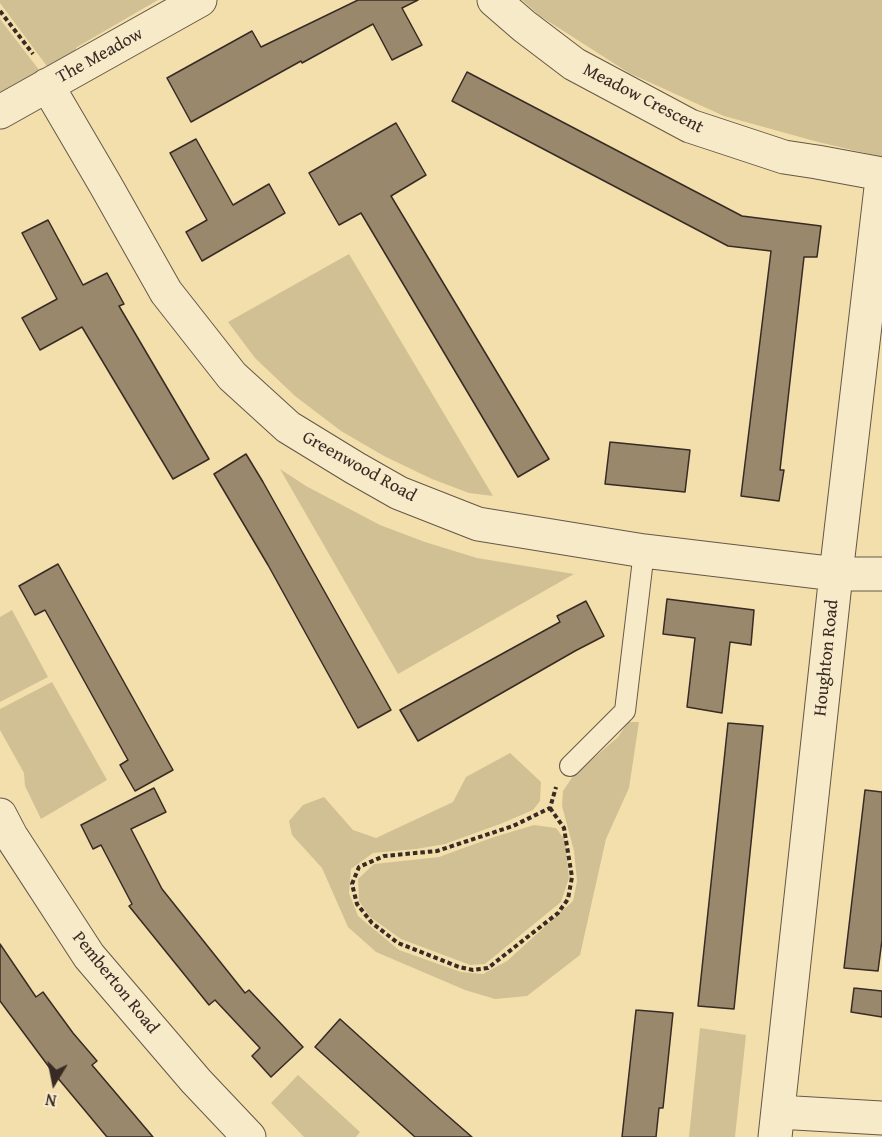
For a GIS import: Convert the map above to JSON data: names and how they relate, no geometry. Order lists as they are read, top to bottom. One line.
{"streets":{"street":["The Meadow","Meadow Crescent","Greenwood Road","Houghton Road","Pemberton Road"]},"crossings":[["The Meadow","Greenwood Road"],["Greenwood Road","Houghton Road"]],"north":"bottom"}
